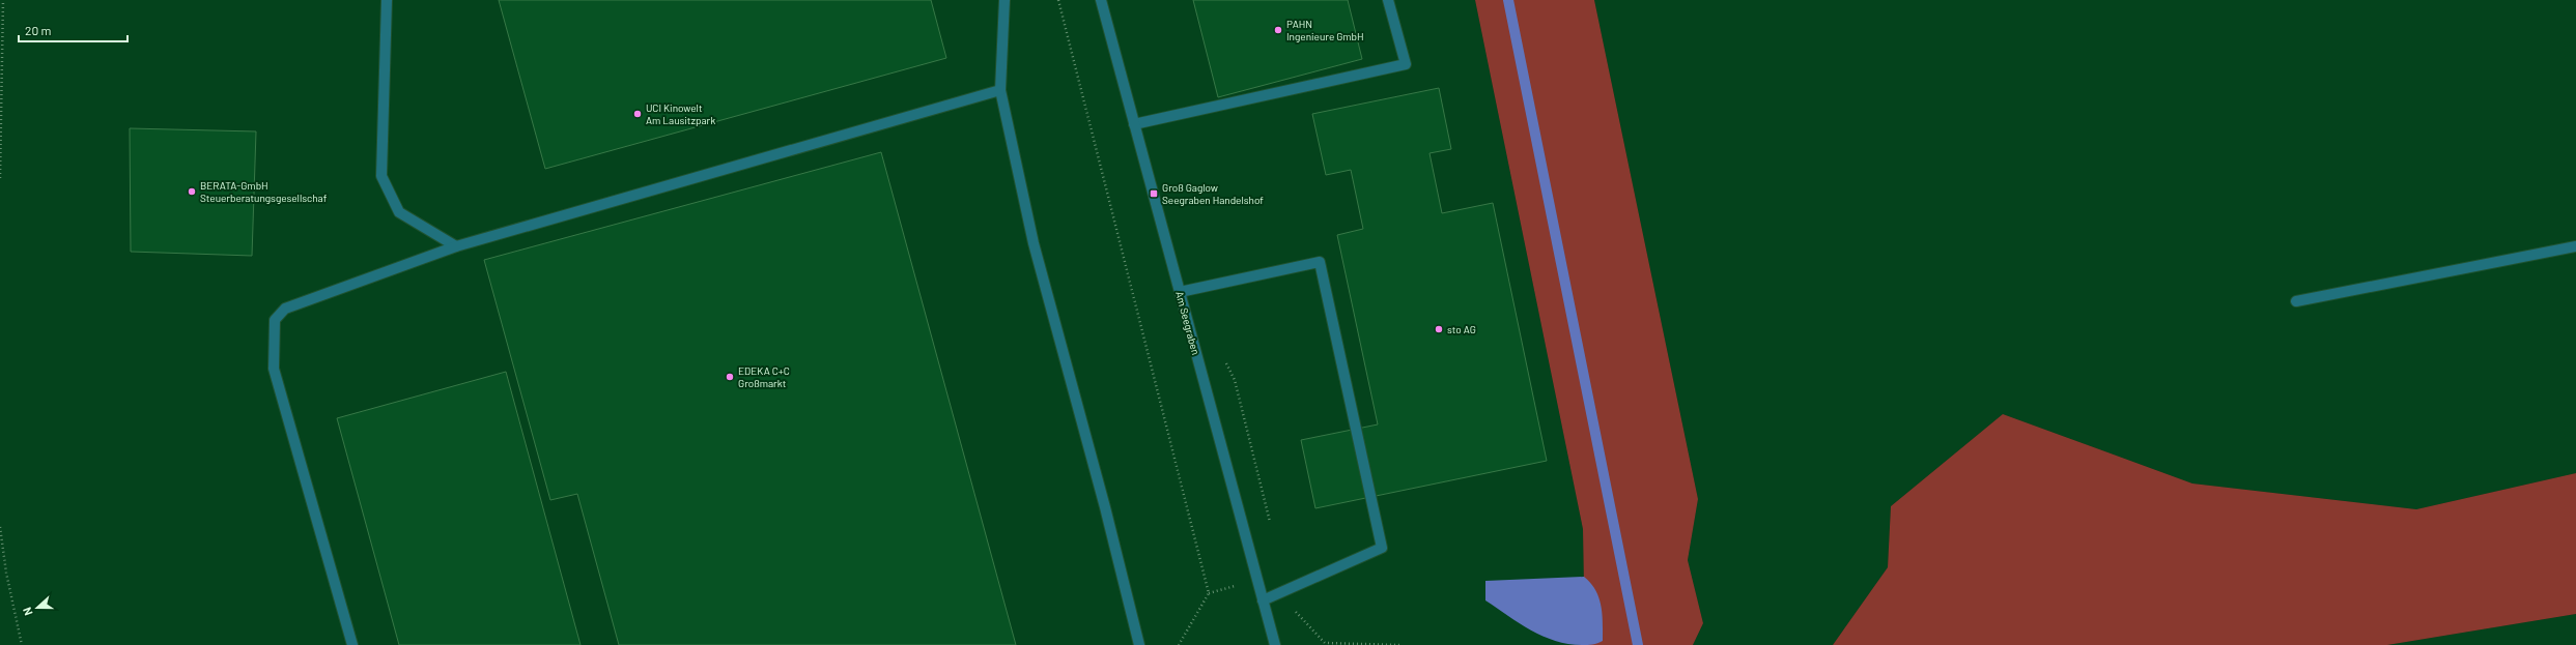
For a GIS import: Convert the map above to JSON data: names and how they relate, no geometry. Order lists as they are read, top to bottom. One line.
{"streets":{"street":["Am Seegraben"]},"places":{"other":["PAHN Ingenieure GmbH","UCI Kinowelt Am Lausitzpark","BERATA-GmbH Steuerberatungsgesellschaf","sto AG","EDEKA C+C Großmarkt"],"transit":["Groß Gaglow Seegraben Handelshof"]},"scale_bar":"20 m","north":"left"}
